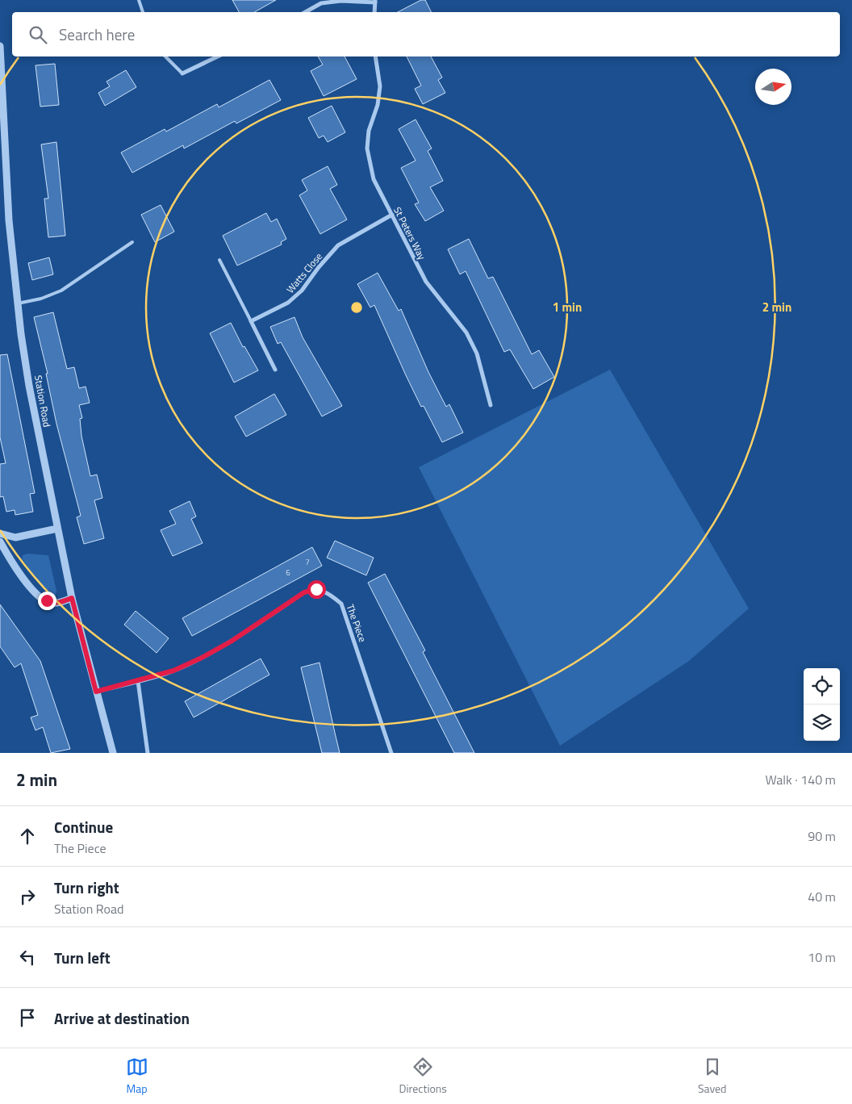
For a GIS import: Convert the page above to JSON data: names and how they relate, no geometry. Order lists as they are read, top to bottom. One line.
{"streets":{"street":["St Peters Way","Watts Close","Station Road","The Piece"]},"crossings":[["St Peters Way","Watts Close"],["Station Road","The Piece"]],"house_numbers":["7","6"],"north":"right","page":{"search":"Search here","heading":["2 min","Walk · 140 m"],"list":[["Continue","The Piece","90 m"],["Turn right","Station Road","40 m"],["Turn left","10 m"],"Arrive at destination"],"nav":["Map","Directions","Saved"]},"rings":["1 min","2 min"]}
